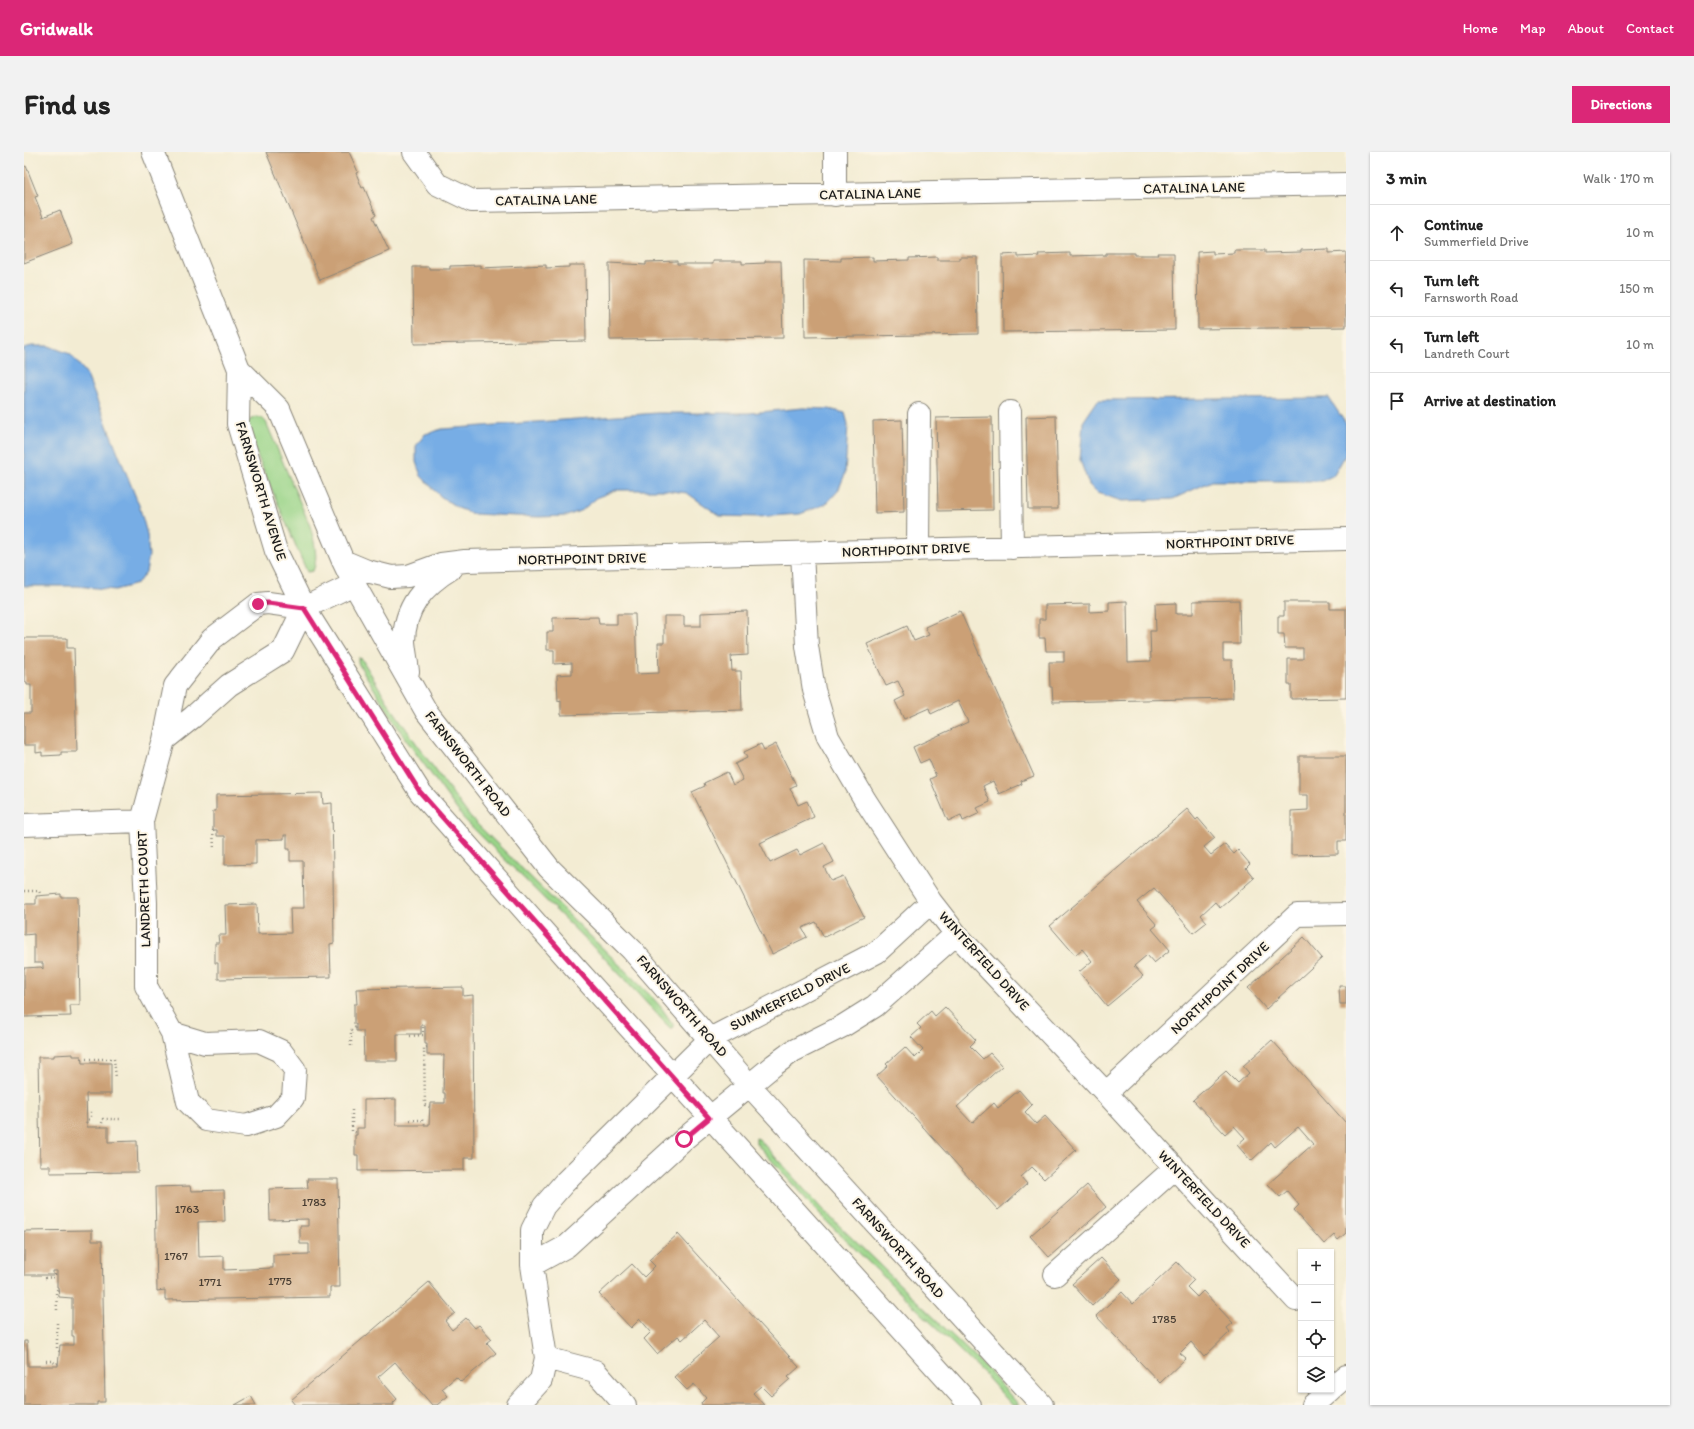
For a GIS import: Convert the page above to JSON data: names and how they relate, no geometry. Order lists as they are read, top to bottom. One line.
{"streets":{"street":["CATALINA LANE","FARNSWORTH AVENUE","NORTHPOINT DRIVE","FARNSWORTH ROAD","LANDRETH COURT","WINTERFIELD DRIVE","SUMMERFIELD DRIVE"]},"crossings":[["FARNSWORTH AVENUE","NORTHPOINT DRIVE"],["FARNSWORTH AVENUE","FARNSWORTH ROAD"],["FARNSWORTH AVENUE","LANDRETH COURT"],["NORTHPOINT DRIVE","WINTERFIELD DRIVE"],["FARNSWORTH ROAD","SUMMERFIELD DRIVE"],["WINTERFIELD DRIVE","SUMMERFIELD DRIVE"]],"house_numbers":["1783","1763","1767","1775","1771","1785"],"page":{"header":"Gridwalk","nav":["Home","Map","About","Contact"],"buttons":"Directions","title":"Find us","heading":["3 min","Walk · 170 m"],"list":[["Continue","Summerfield Drive","10 m"],["Turn left","Farnsworth Road","150 m"],["Turn left","Landreth Court","10 m"],"Arrive at destination"],"map_buttons":["+","−"]}}
